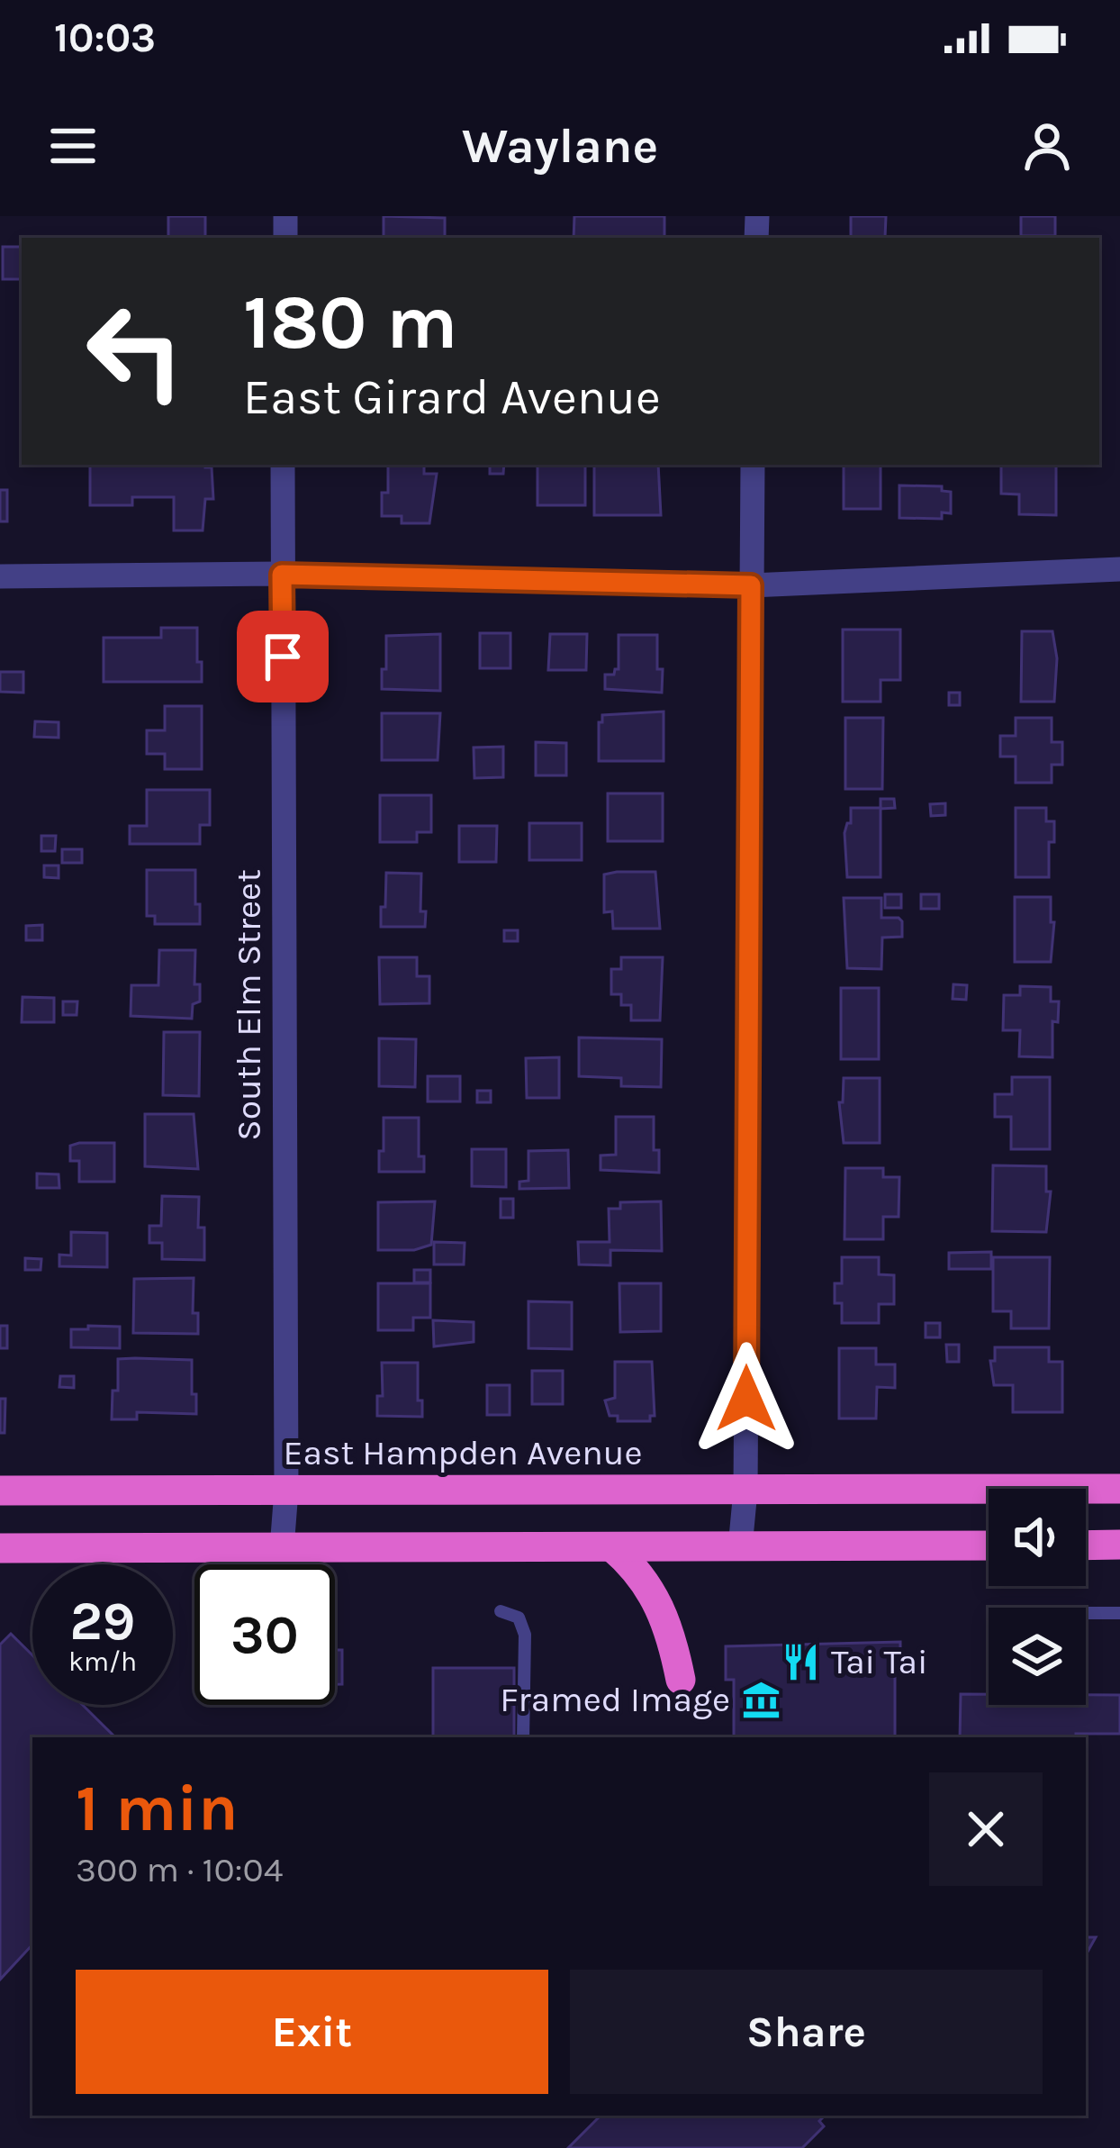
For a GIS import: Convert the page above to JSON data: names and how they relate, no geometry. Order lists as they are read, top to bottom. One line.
{"streets":{"highway":["East Hampden Avenue"],"street":["South Elm Street"]},"crossings":[["South Elm Street","East Hampden Avenue"]],"places":{"restaurant":["Tai Tai"],"museum":["Framed Image"]},"page":{"status":"10:03","header":"Waylane","turn":["180 m","East Girard Avenue"],"speed":"29 km/h","limit":"30","heading":["1 min","300 m · 10:04"],"buttons":["Exit","Share"]}}
